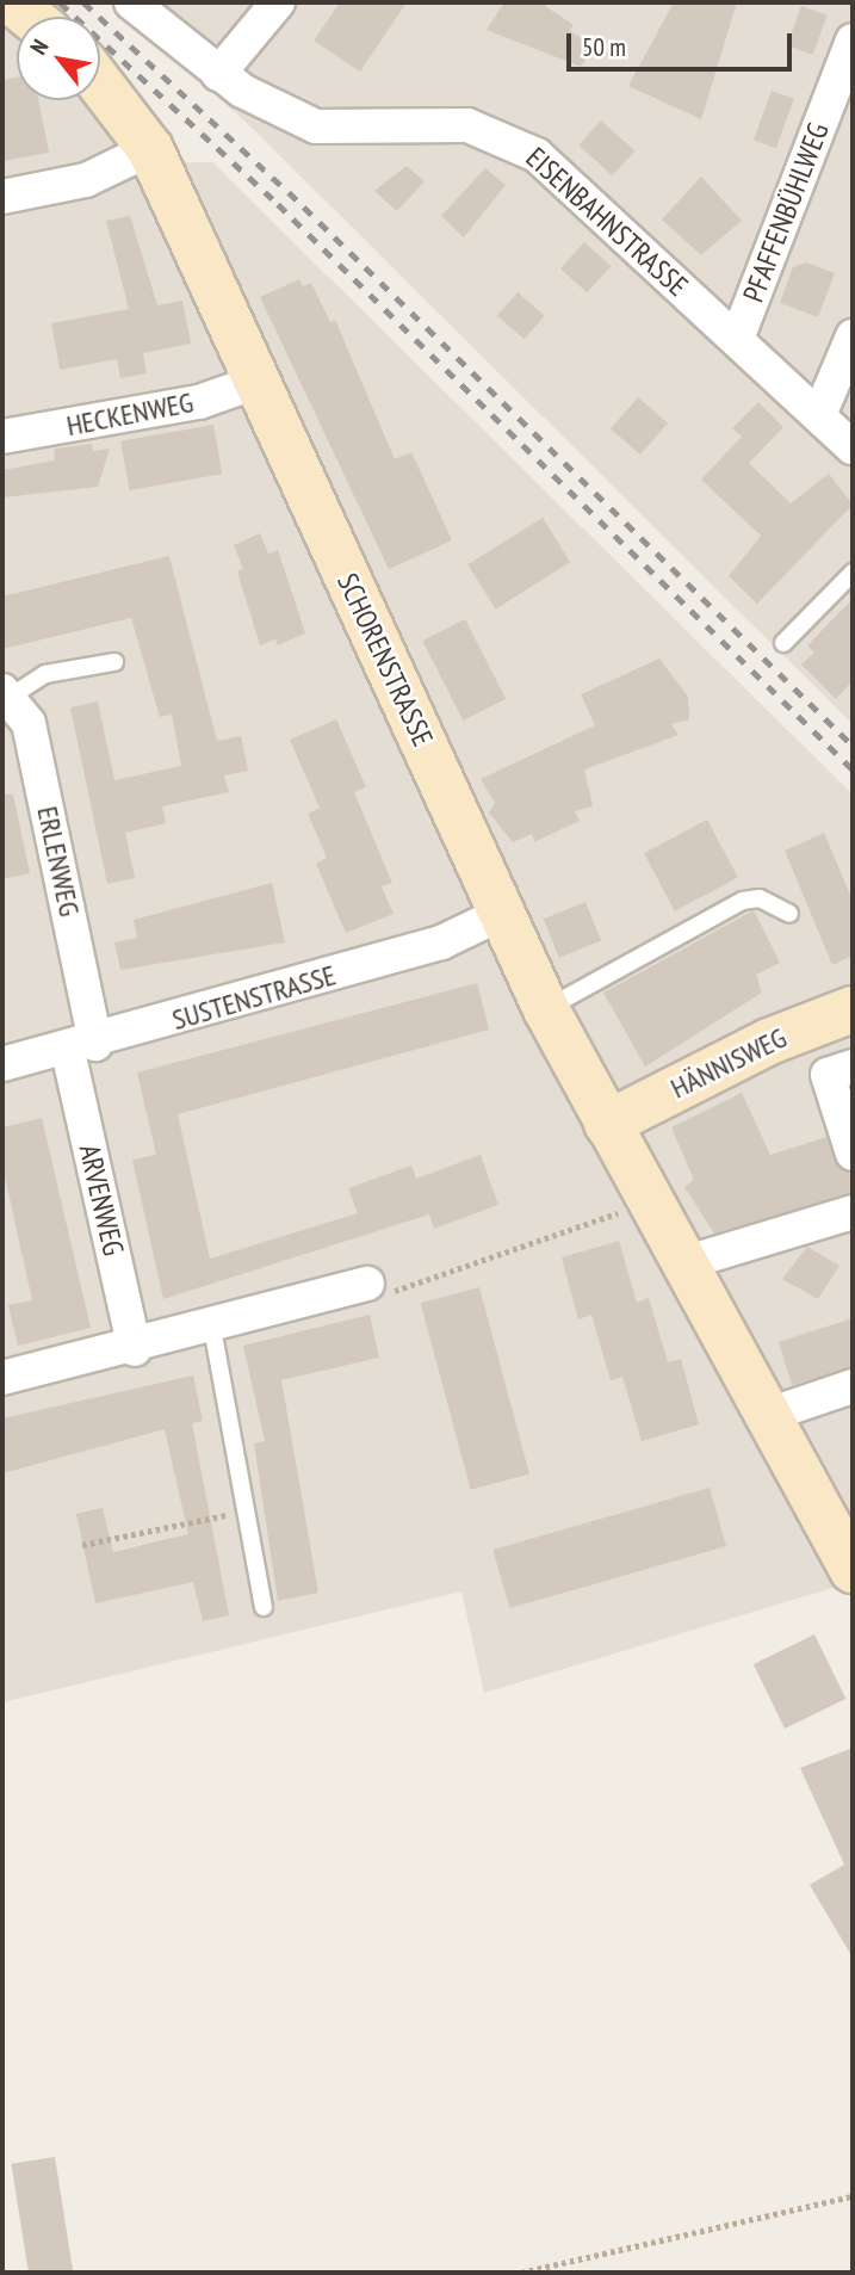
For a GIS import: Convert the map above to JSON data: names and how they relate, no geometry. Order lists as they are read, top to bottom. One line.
{"streets":{"street":["PFAFFENBÜHLWEG","EISENBAHNSTRASSE","HECKENWEG","SCHORENSTRASSE","ERLENWEG","SUSTENSTRASSE","HÄNNISWEG","ARVENWEG"]},"crossings":[["PFAFFENBÜHLWEG","EISENBAHNSTRASSE"],["HECKENWEG","SCHORENSTRASSE"],["SCHORENSTRASSE","SUSTENSTRASSE"],["SCHORENSTRASSE","HÄNNISWEG"],["ERLENWEG","SUSTENSTRASSE"],["ERLENWEG","ARVENWEG"],["SUSTENSTRASSE","ARVENWEG"]],"scale_bar":"50 m","north":"top left"}
